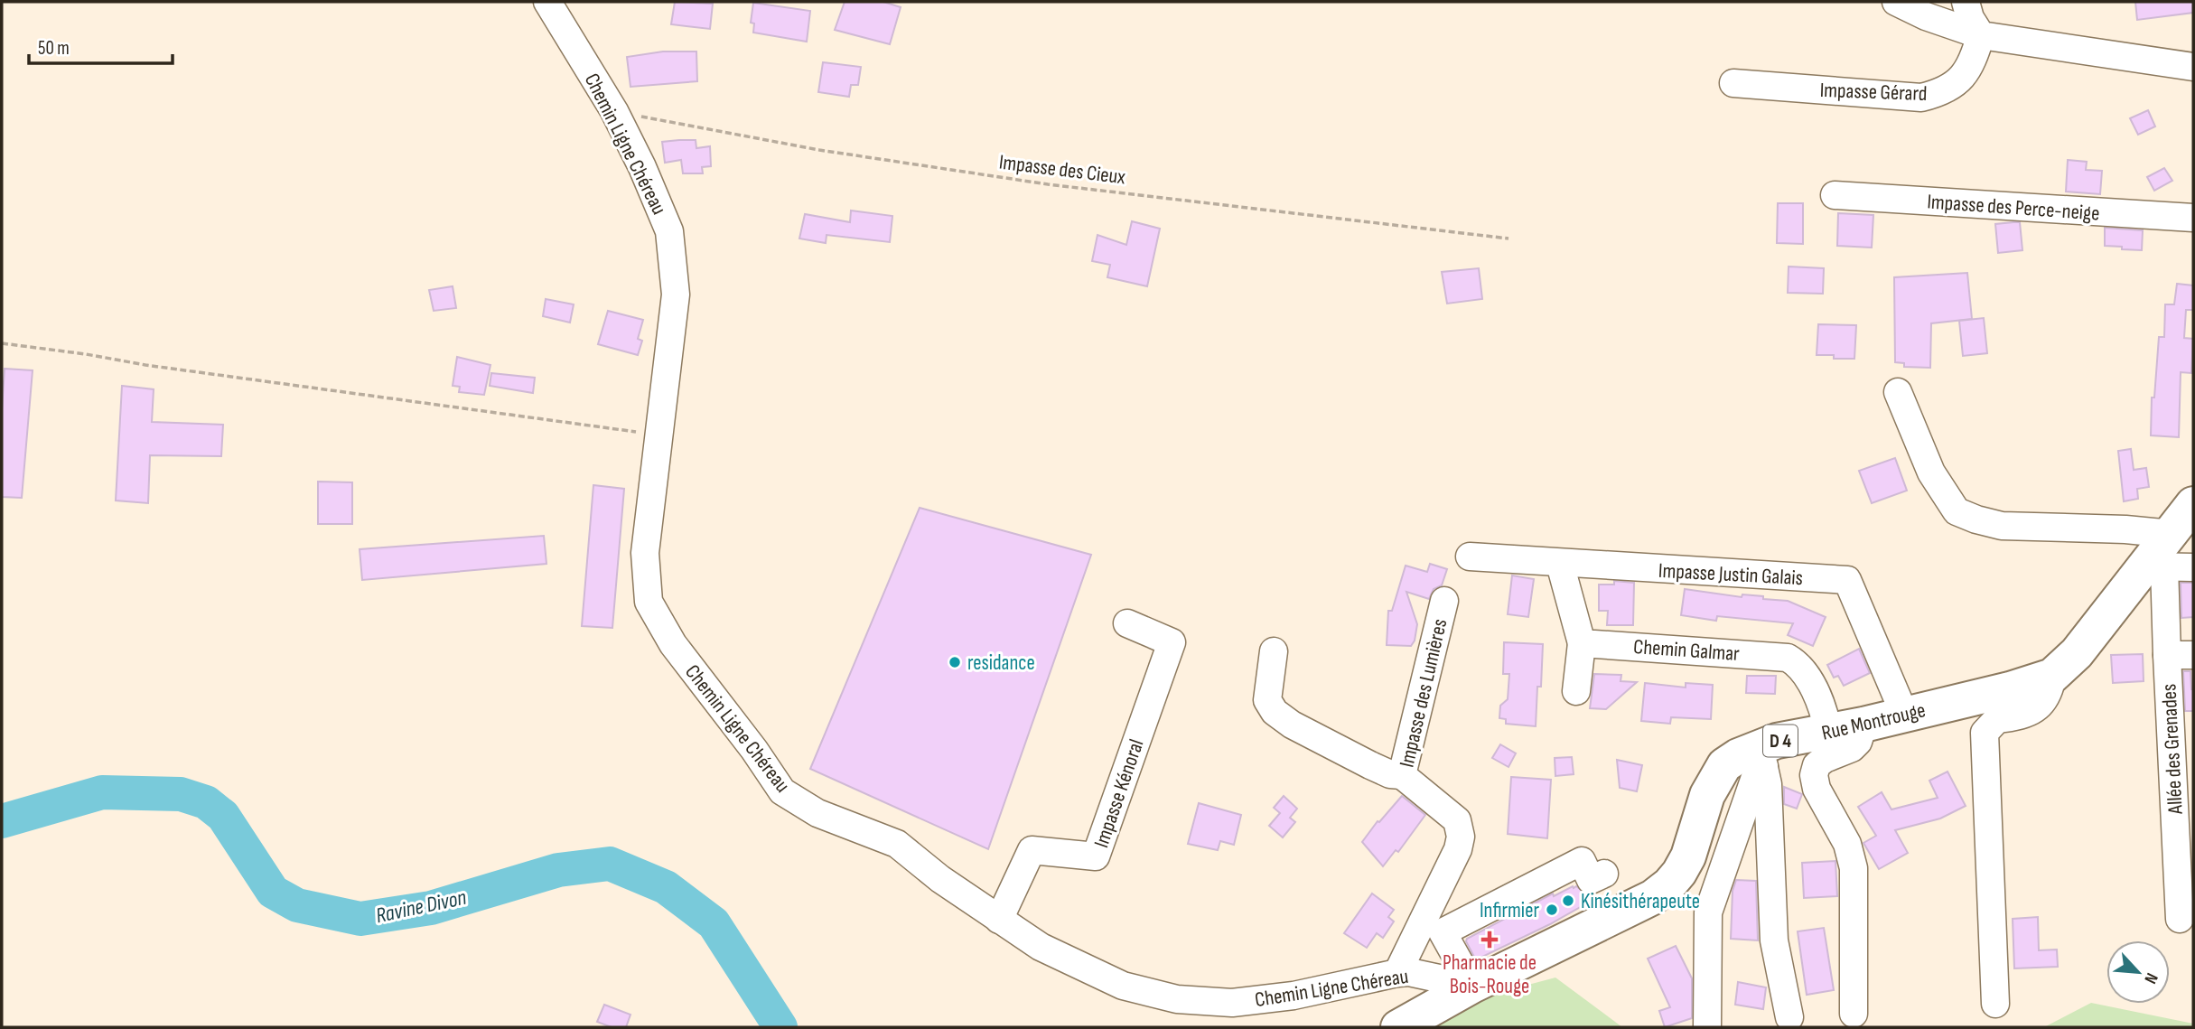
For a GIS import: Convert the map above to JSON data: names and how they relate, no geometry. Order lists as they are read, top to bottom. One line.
{"streets":{"main road":["Rue Montrouge","D 4"],"street":["Impasse Gérard","Chemin Ligne Chéreau","Impasse des Perce-neige","Impasse Justin Galais","Chemin Galmar","Impasse des Lumières","Allée des Grenades","Impasse Kénoral"],"path":["Impasse des Cieux"]},"crossings":[["Chemin Ligne Chéreau","Impasse des Cieux"],["Chemin Ligne Chéreau","Impasse des Lumières"],["Chemin Ligne Chéreau","Rue Montrouge"],["Chemin Ligne Chéreau","Impasse Kénoral"],["Impasse Justin Galais","Rue Montrouge"],["Chemin Galmar","Rue Montrouge"],["Rue Montrouge","Allée des Grenades"]],"water":["Ravine Divon"],"places":{"other":["residance","Kinésithérapeute","Infirmier"],"health":["Pharmacie de Bois-Rouge"]},"scale_bar":"50 m","north":"bottom right"}
